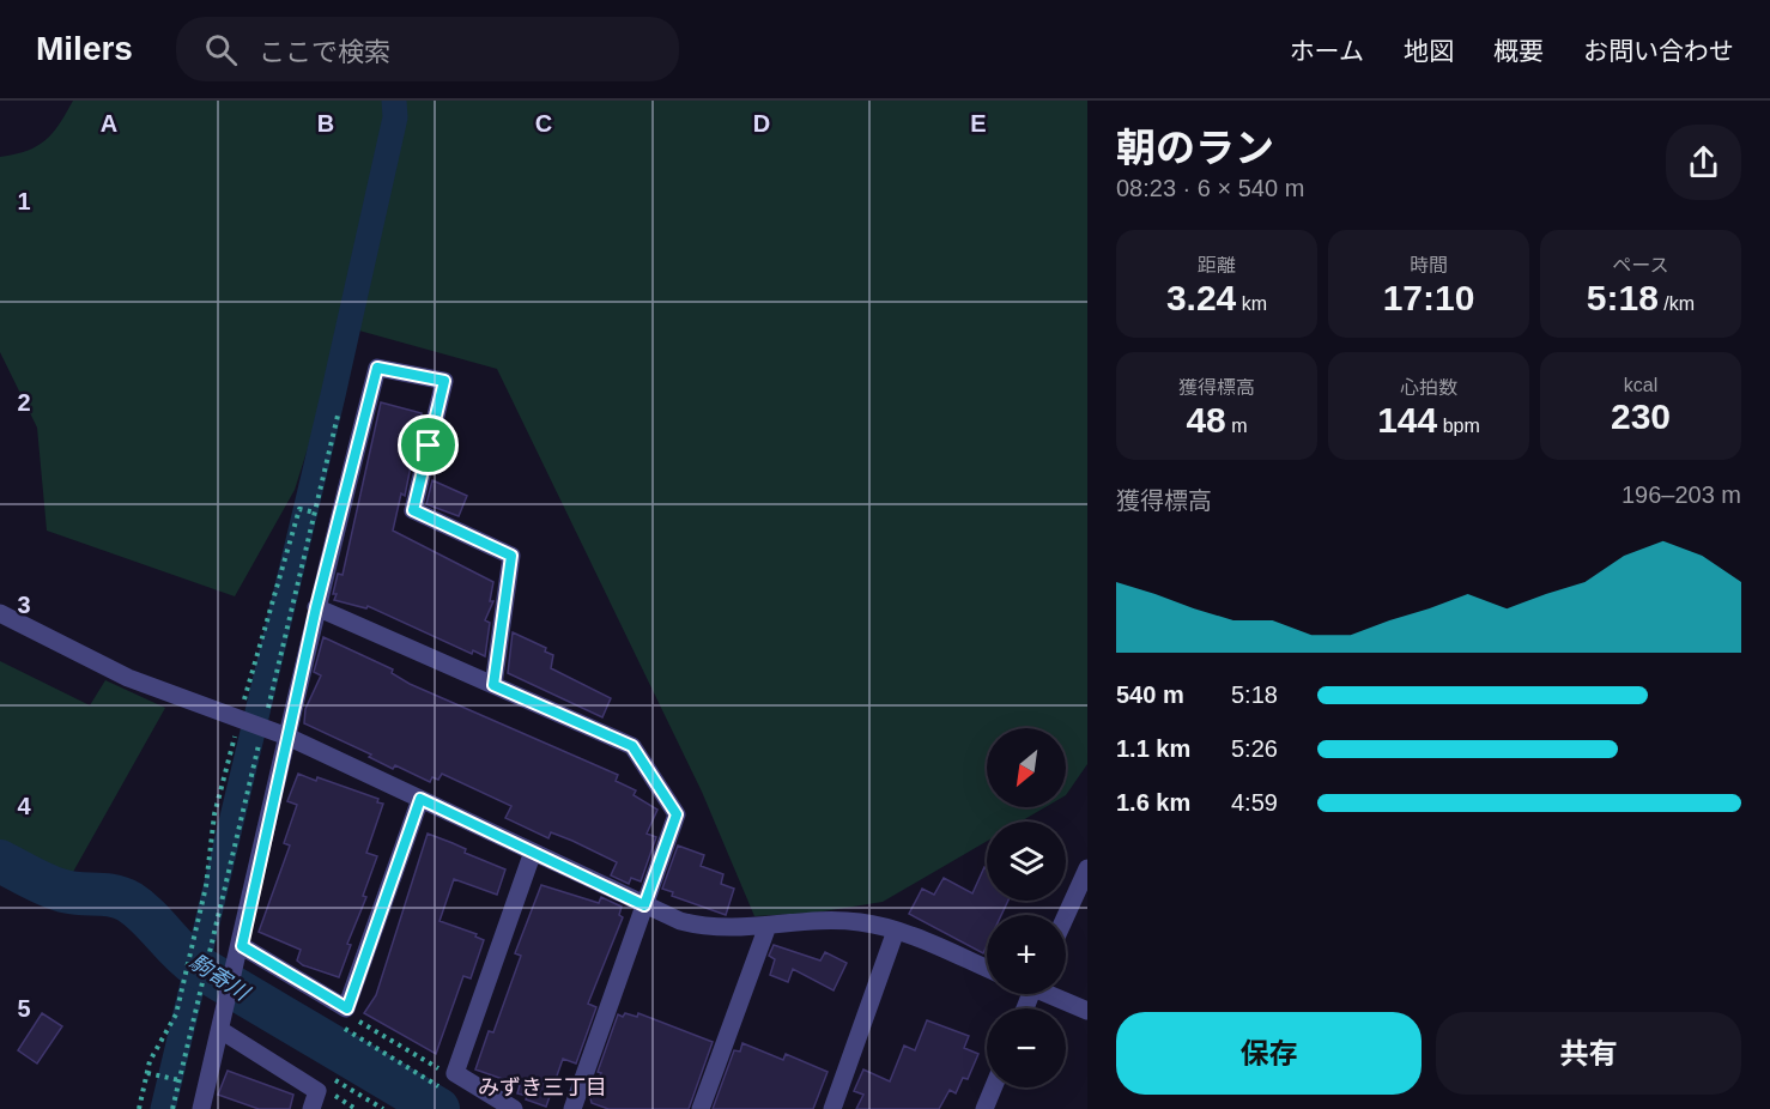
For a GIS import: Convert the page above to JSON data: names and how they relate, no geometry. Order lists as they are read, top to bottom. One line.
{"districts":["みずき三丁目"],"water":["駒寄川"],"north":"bottom left","page":{"header":"Milers","search":"ここで検索","nav":["ホーム","地図","概要","お問い合わせ"],"heading":["朝のラン","08:23 · 6 × 540 m"],"stats":[["距離","3.24 km"],["時間","17:10"],["ペース","5:18 /km"],["獲得標高","48 m"],["心拍数","144 bpm"],["kcal","230"]],"chart":["獲得標高","196–203 m"],"list":[{"name":"540 m","note":"5:18"},{"name":"1.1 km","note":"5:26"},{"name":"1.6 km","note":"4:59"}],"map_buttons":["+","−"],"buttons":["保存","共有"]},"grid":{"columns":["A","B","C","D","E"],"rows":["1","2","3","4","5"]}}
